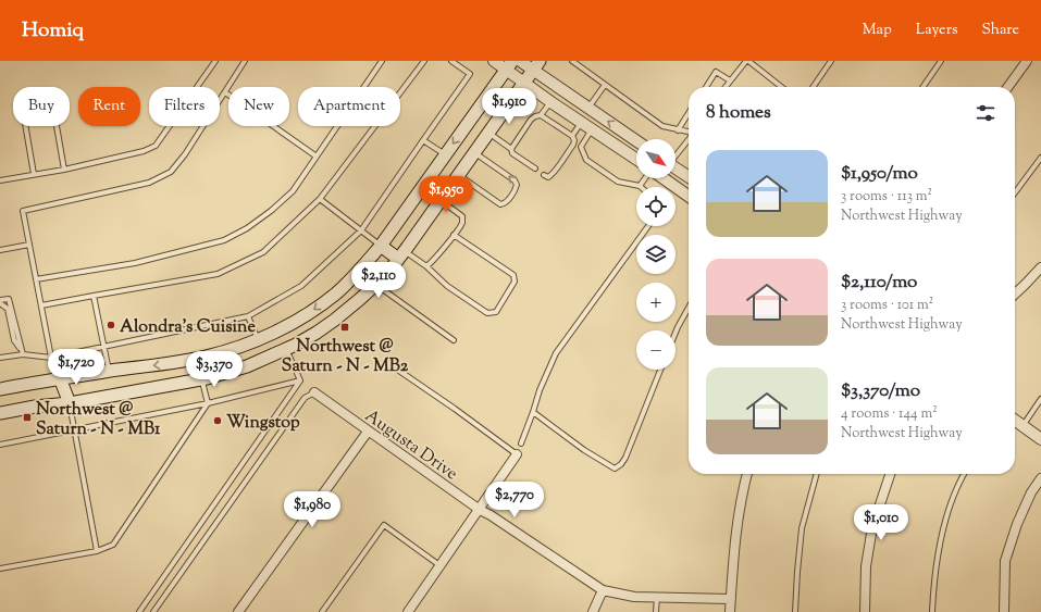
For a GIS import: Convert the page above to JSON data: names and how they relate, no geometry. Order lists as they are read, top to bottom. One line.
{"streets":{"street":["Augusta Drive"]},"places":{"other":["Alondra’s Cuisine","Wingstop"],"transit":["Northwest @ Saturn - N - MB2","Northwest @ Saturn - N - MB1"]},"north":"bottom right","page":{"header":"Homiq","nav":["Map","Layers","Share"],"chip":["Buy","Rent","Filters","New","Apartment"],"heading":"8 homes","price":["$1,910","$1,950","$2,110","$1,720","$3,370","$2,770","$1,980","$1,010"],"map_buttons":["+","−"],"list":[{"name":"$1,950/mo","note":"3 rooms · 113 m² · Northwest Highway"},{"name":"$2,110/mo","note":"3 rooms · 101 m² · Northwest Highway"},{"name":"$3,370/mo","note":"4 rooms · 144 m² · Northwest Highway"}]}}
